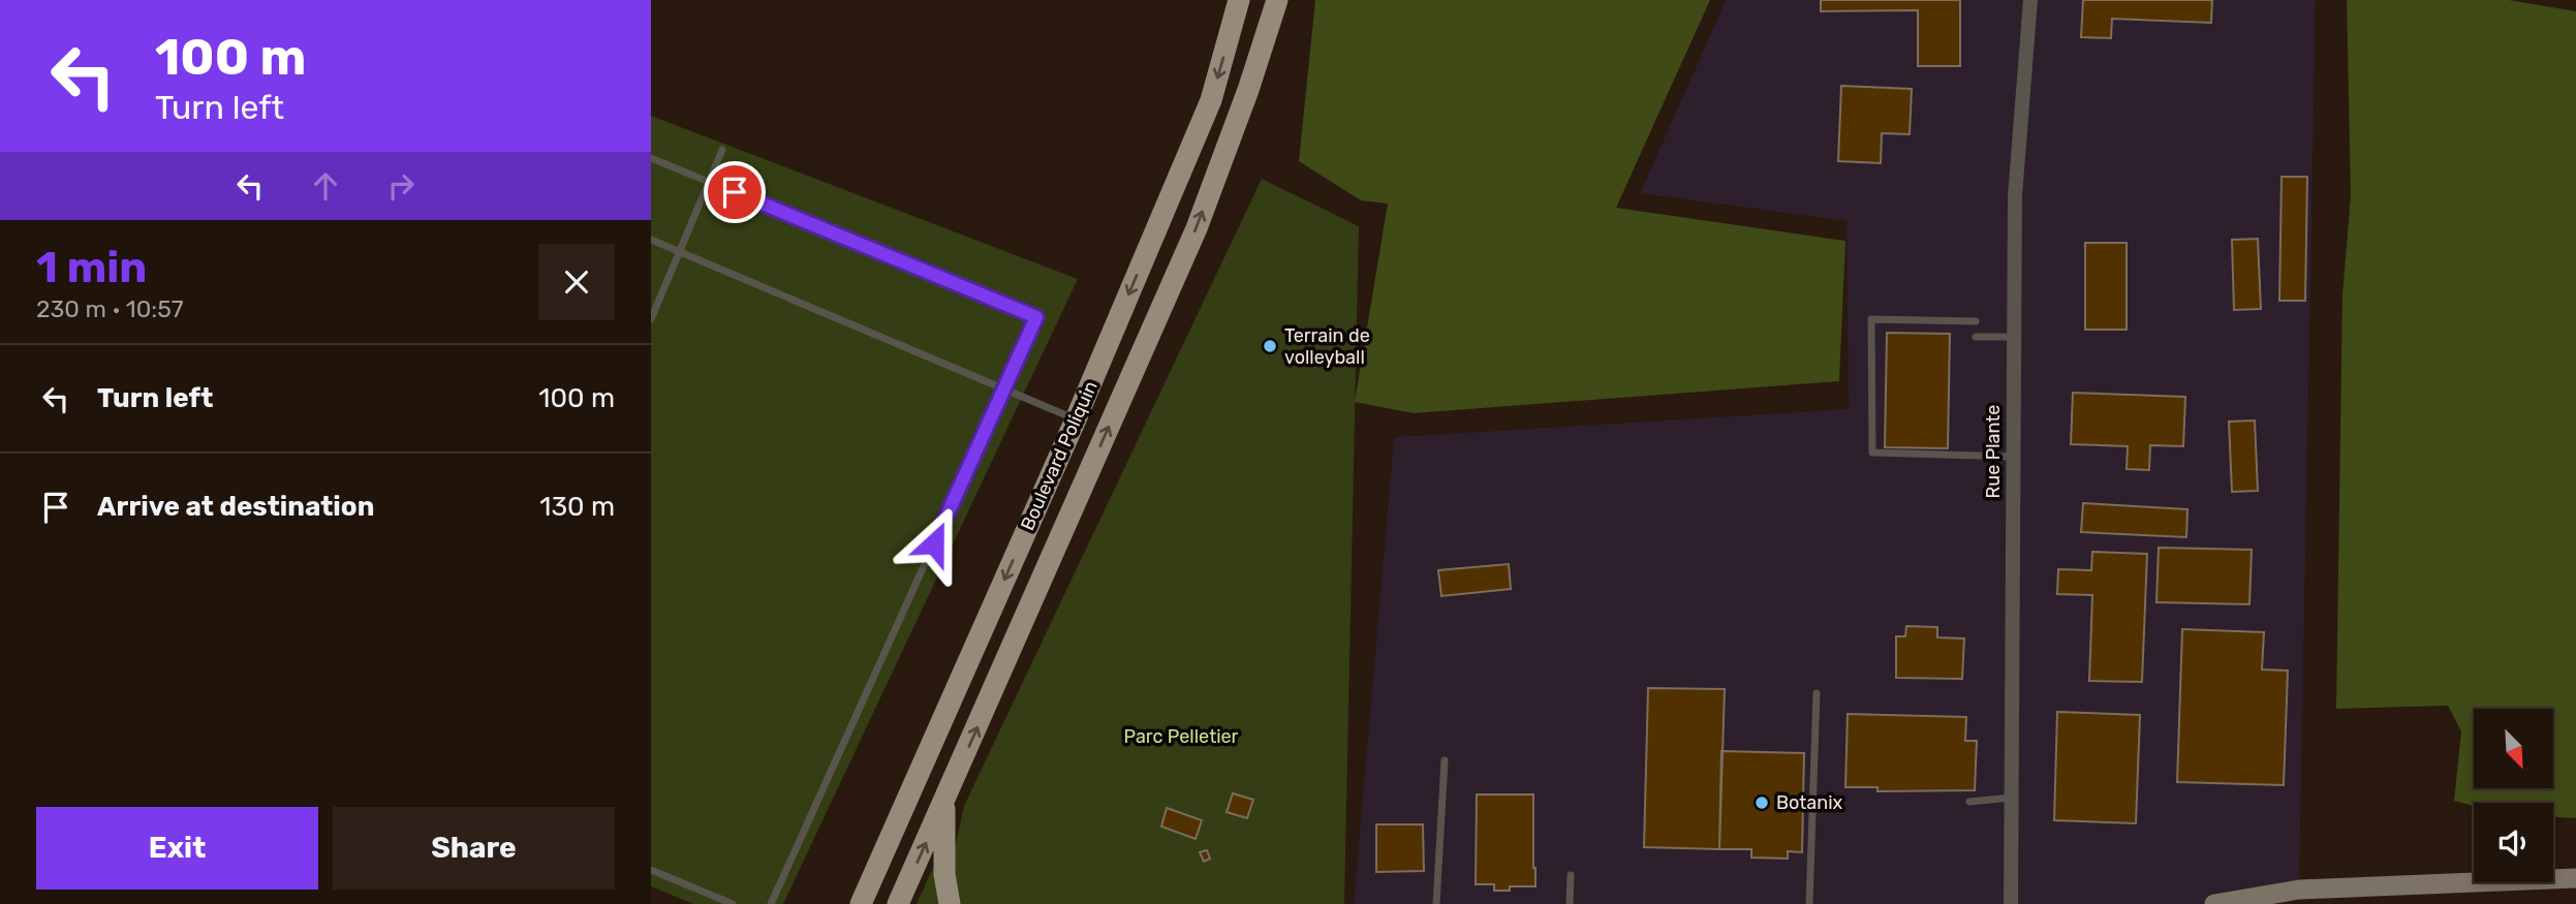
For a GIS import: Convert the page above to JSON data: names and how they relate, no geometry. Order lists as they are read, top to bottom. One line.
{"streets":{"main road":["Boulevard Poliquin"],"street":["Rue Plante"]},"parks":["Parc Pelletier"],"places":["Terrain de volleyball","Botanix"],"north":"bottom right","page":{"turn":["100 m","Turn left"],"heading":["1 min","230 m · 10:57"],"list":[{"name":"Turn left","value":"100 m"},{"name":"Arrive at destination","value":"130 m"}],"buttons":["Exit","Share"]}}
